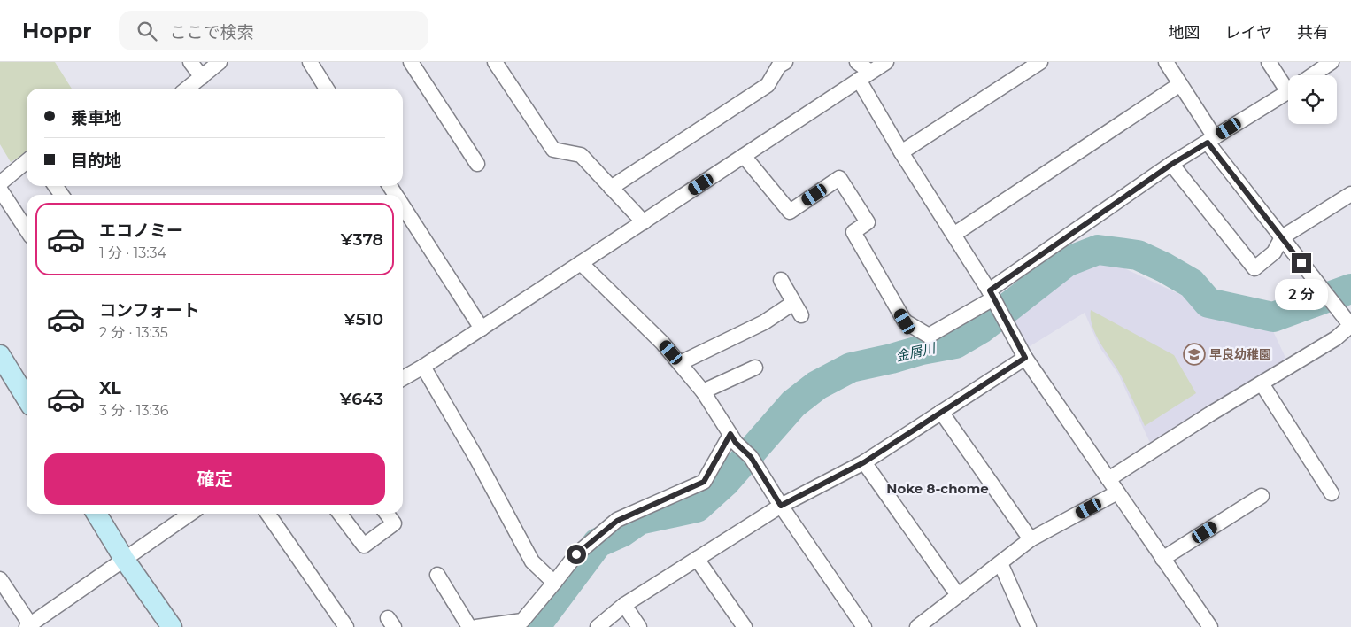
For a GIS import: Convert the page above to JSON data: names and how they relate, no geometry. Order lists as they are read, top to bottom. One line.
{"districts":["Noke 8-chome"],"water":["金屑川"],"places":{"school or university":["早良幼稚園"]},"page":{"header":"Hoppr","search":"ここで検索","nav":["地図","レイヤ","共有"],"banner":["乗車地","目的地"],"list":[{"name":"エコノミー","note":"1 分 · 13:34","value":"¥378"},{"name":"コンフォート","note":"2 分 · 13:35","value":"¥510"},{"name":"XL","note":"3 分 · 13:36","value":"¥643"}],"bubble":"2 分","buttons":"確定"}}
